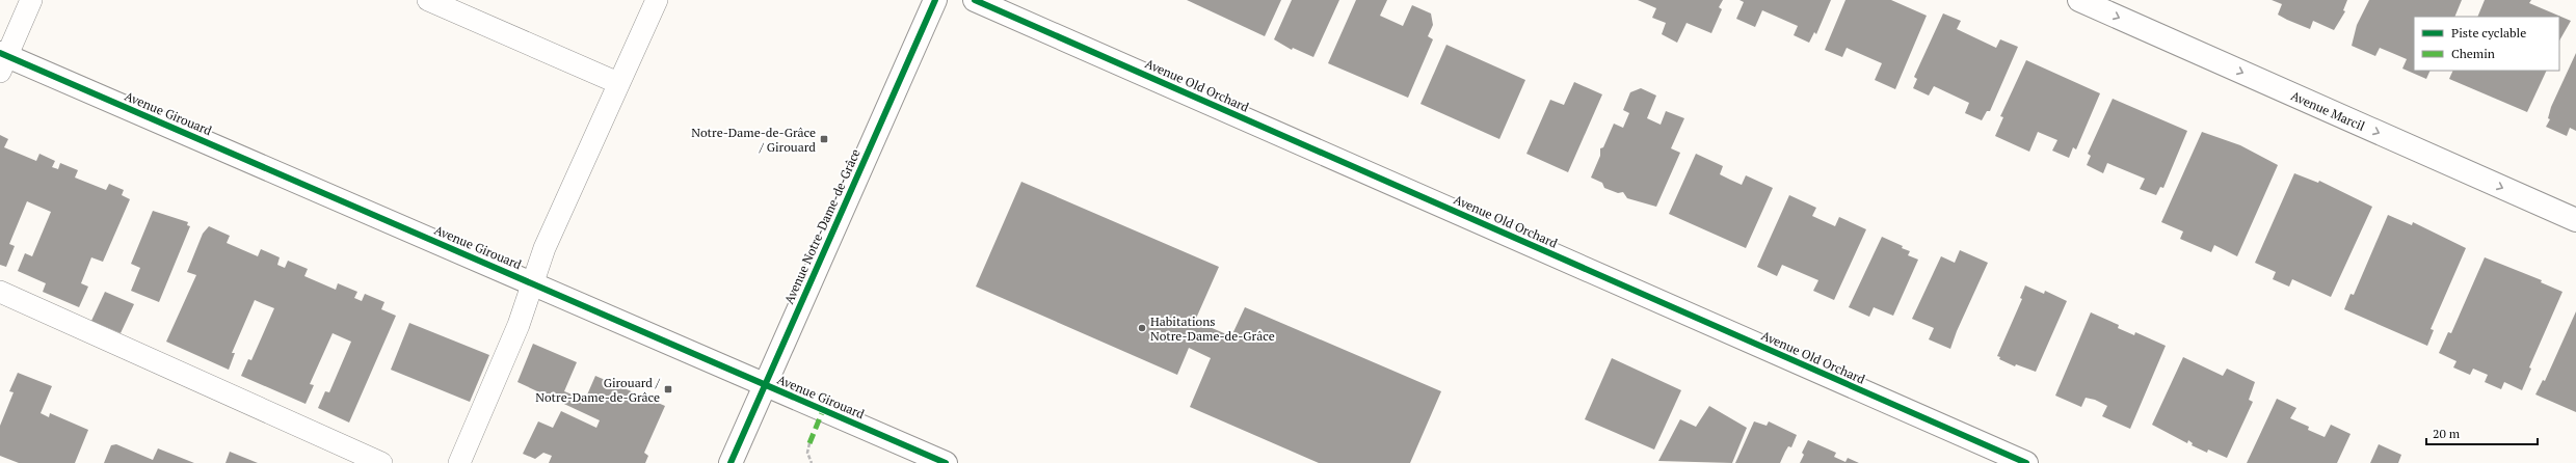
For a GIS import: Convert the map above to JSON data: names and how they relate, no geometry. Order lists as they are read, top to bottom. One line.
{"streets":{"street":["Avenue Old Orchard","Avenue Marcil","Avenue Girouard","Avenue Notre-Dame-de-Grâce"]},"crossings":[["Avenue Girouard","Avenue Notre-Dame-de-Grâce"]],"one_way":["Avenue Marcil"],"places":{"transit":["Notre-Dame-de-Grâce / Girouard","Girouard / Notre-Dame-de-Grâce"],"other":["Habitations Notre-Dame-de-Grâce"]},"legend":["Piste cyclable","Chemin"],"scale_bar":"20 m"}
